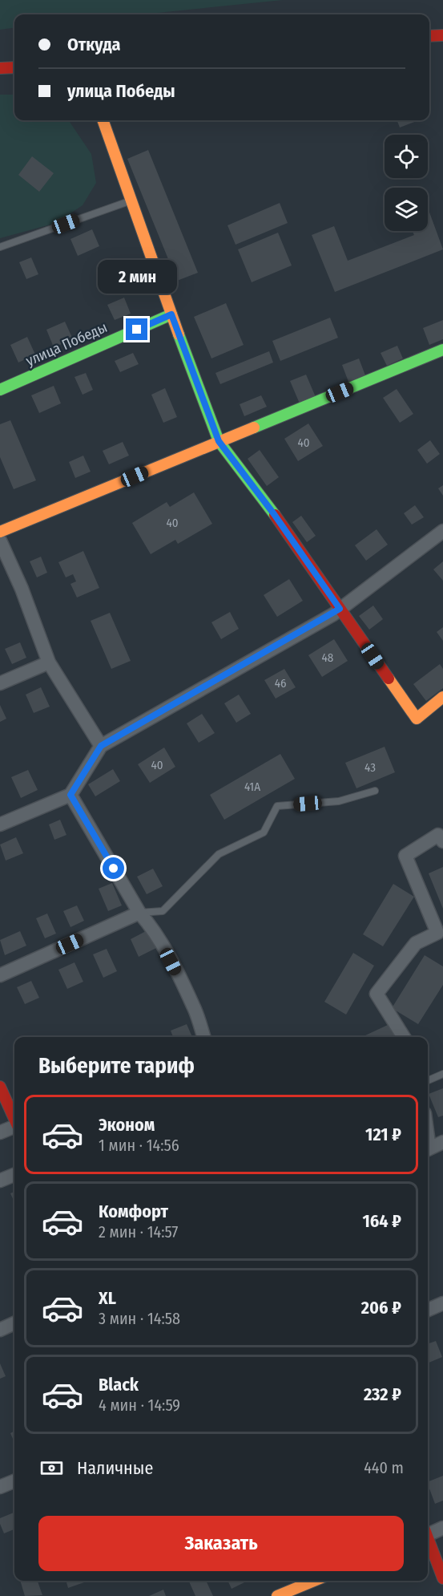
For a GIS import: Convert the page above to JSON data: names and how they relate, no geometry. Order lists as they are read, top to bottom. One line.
{"streets":{"street":["улица Победы"]},"house_numbers":["40","40","48","46","40","43","41А"],"page":{"banner":["Откуда","улица Победы"],"bubble":"2 мин","heading":"Выберите тариф","list":[{"name":"Эконом","note":"1 мин · 14:56","value":"121 ₽"},{"name":"Комфорт","note":"2 мин · 14:57","value":"164 ₽"},{"name":"XL","note":"3 мин · 14:58","value":"206 ₽"},{"name":"Black","note":"4 мин · 14:59","value":"232 ₽"}],"pay":["Наличные","440 m"],"buttons":"Заказать"}}
